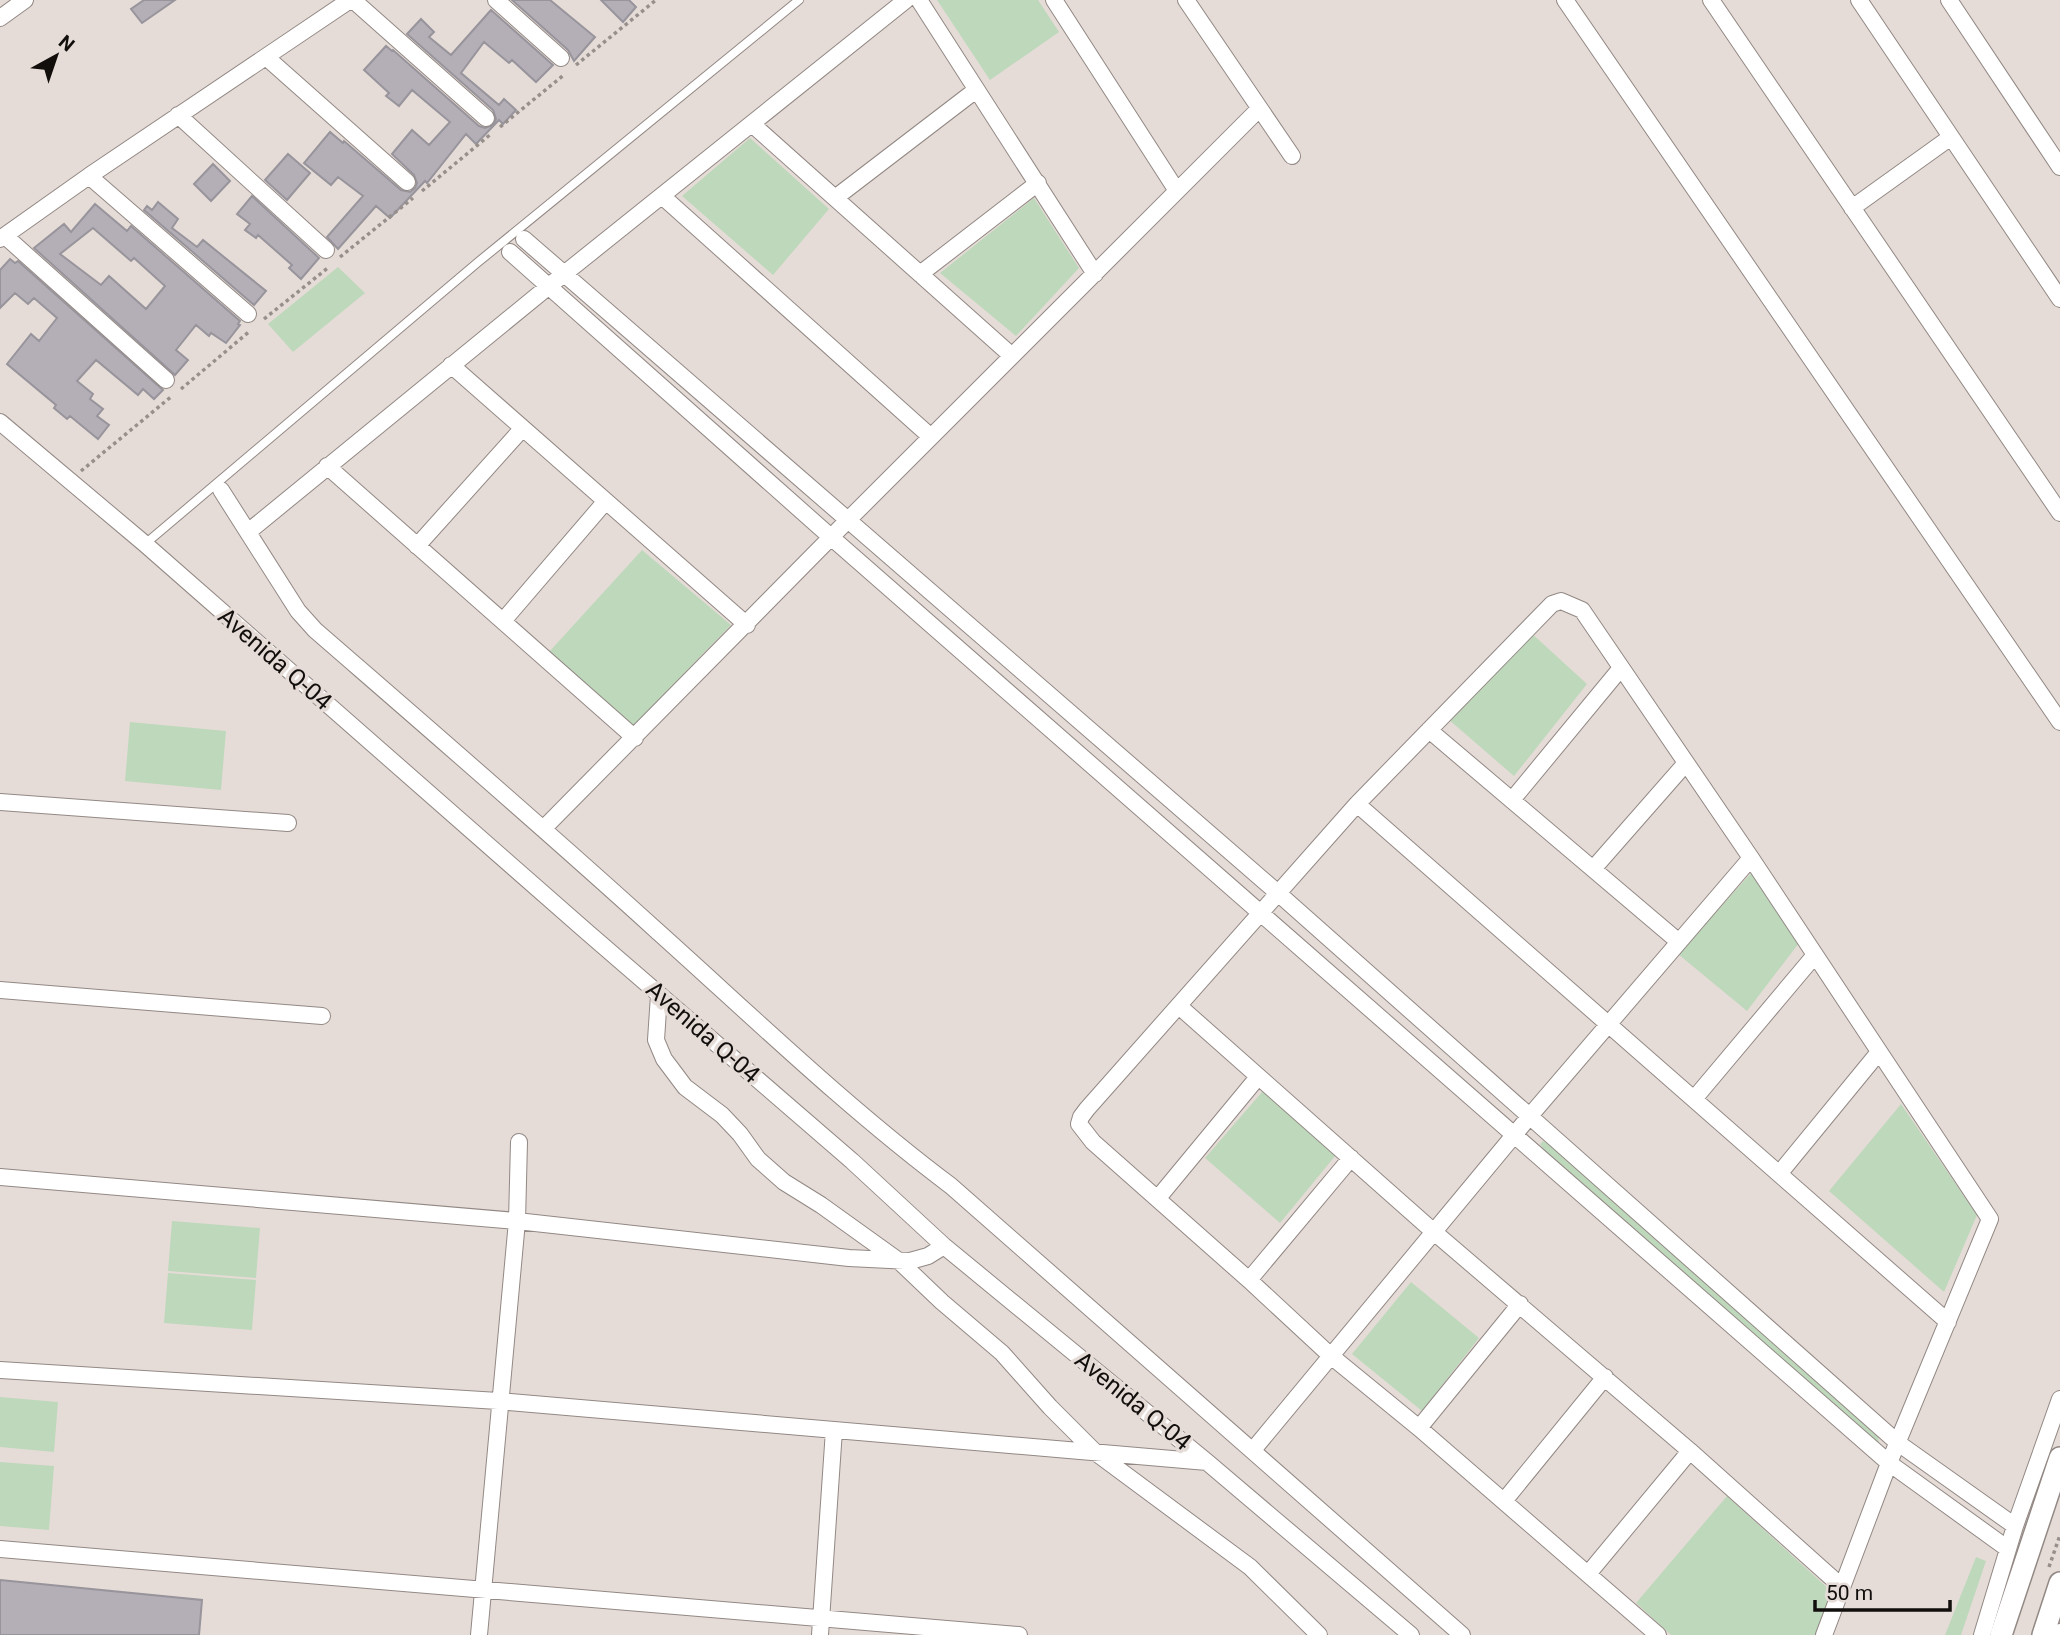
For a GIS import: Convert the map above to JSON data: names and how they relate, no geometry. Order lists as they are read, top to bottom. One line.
{"streets":{"street":["Avenida Q-04"]},"scale_bar":"50 m","north":"top right"}
